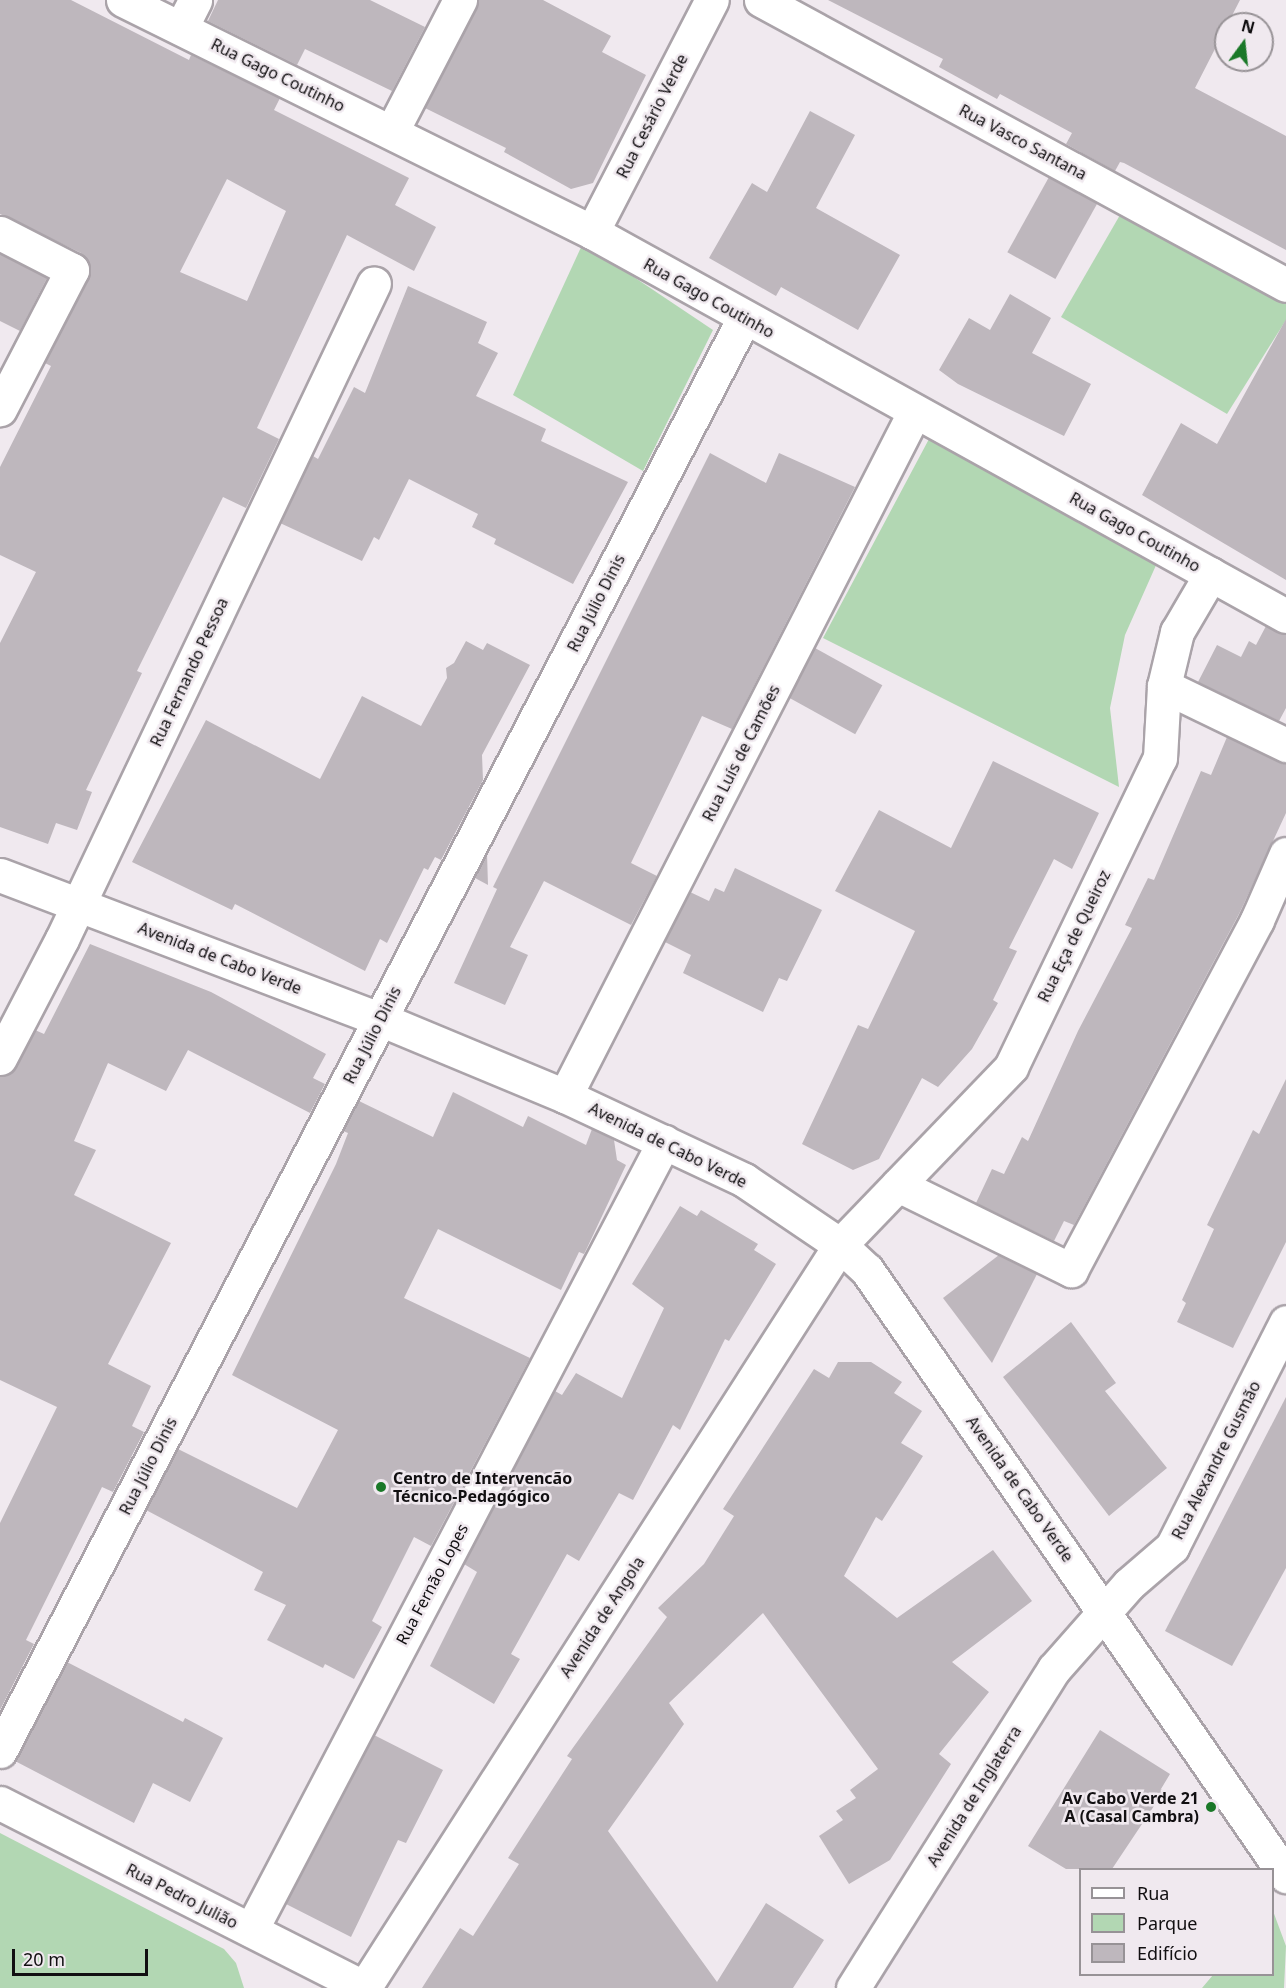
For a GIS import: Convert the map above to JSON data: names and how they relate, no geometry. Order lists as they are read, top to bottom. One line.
{"streets":{"street":["Rua Gago Coutinho","Rua Cesário Verde","Rua Vasco Santana","Rua Júlio Dinis","Rua Fernando Pessoa","Rua Luís de Camões","Rua Eça de Queiroz","Avenida de Cabo Verde","Rua Alexandre Gusmão","Rua Fernão Lopes","Avenida de Angola","Avenida de Inglaterra","Rua Pedro Julião"]},"crossings":[["Rua Gago Coutinho","Rua Cesário Verde"],["Rua Gago Coutinho","Rua Júlio Dinis"],["Rua Gago Coutinho","Rua Luís de Camões"],["Rua Gago Coutinho","Rua Eça de Queiroz"],["Rua Júlio Dinis","Avenida de Cabo Verde"],["Rua Fernando Pessoa","Avenida de Cabo Verde"],["Rua Luís de Camões","Avenida de Cabo Verde"],["Rua Eça de Queiroz","Avenida de Cabo Verde"],["Rua Eça de Queiroz","Avenida de Angola"],["Avenida de Cabo Verde","Rua Alexandre Gusmão"],["Avenida de Cabo Verde","Rua Fernão Lopes"],["Avenida de Cabo Verde","Avenida de Angola"],["Avenida de Cabo Verde","Avenida de Inglaterra"],["Rua Alexandre Gusmão","Avenida de Inglaterra"],["Rua Fernão Lopes","Rua Pedro Julião"],["Avenida de Angola","Rua Pedro Julião"]],"places":["Centro de Intervencão Técnico-Pedagógico","Av Cabo Verde 21 A (Casal Cambra)"],"legend":["Rua","Parque","Edifício"],"scale_bar":"20 m","north":"top"}
